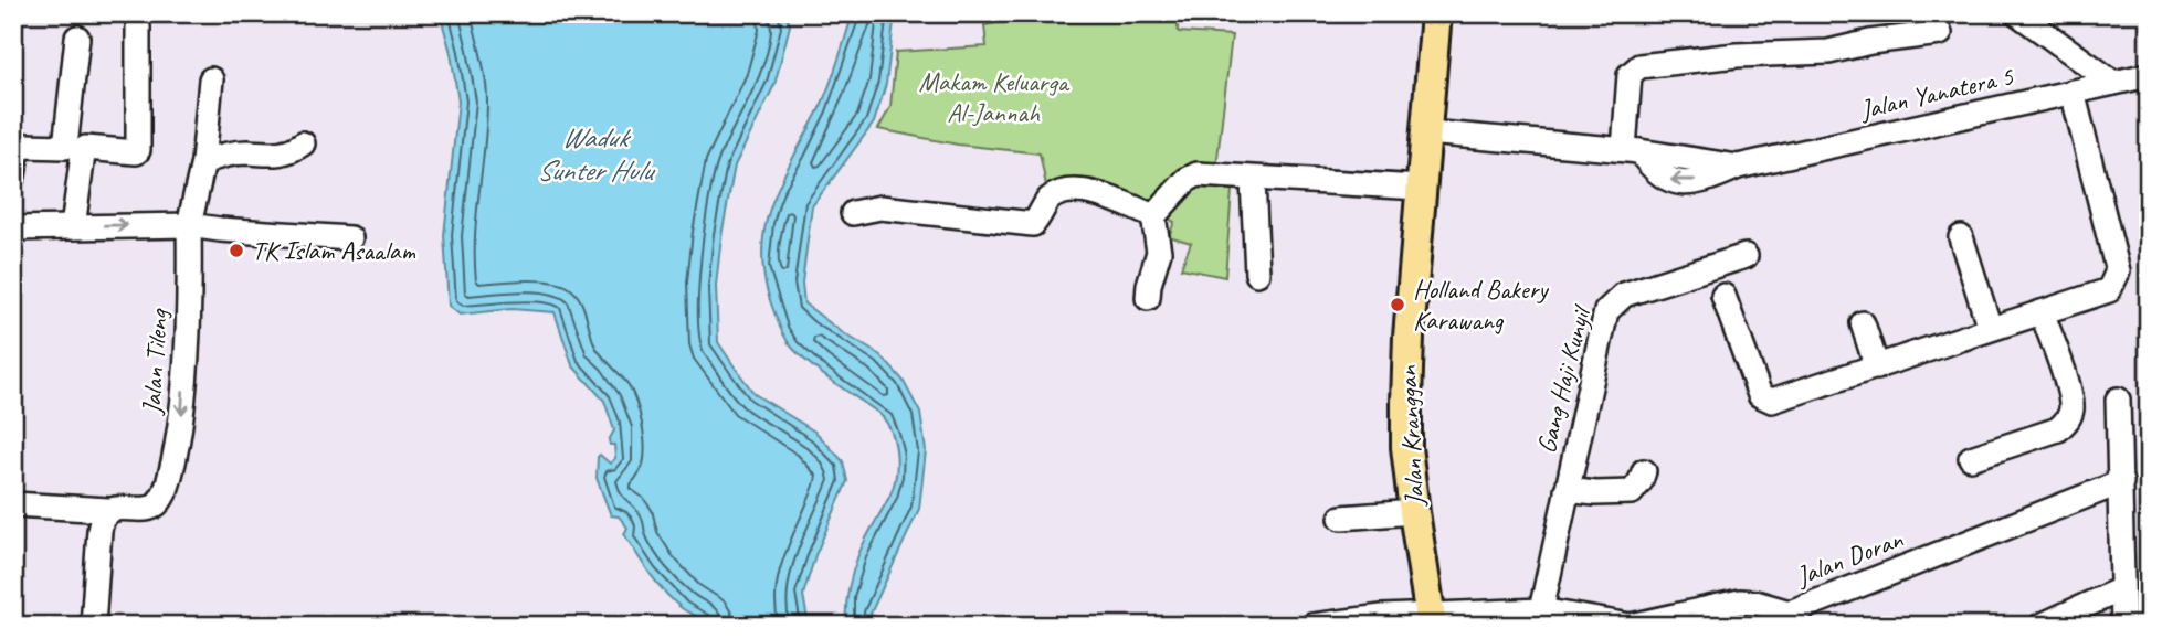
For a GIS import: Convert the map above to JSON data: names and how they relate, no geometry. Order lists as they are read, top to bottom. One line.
{"streets":{"main road":["Jalan Kranggan"],"street":["Jalan Yanatera 5","Jalan Tileng","Gang Haji Kunyil","Jalan Doran"]},"crossings":[["Gang Haji Kunyil","Jalan Doran"],["Jalan Kranggan","Jalan Doran"]],"one_way":["Jalan Tileng"],"water":["Waduk Sunter Hulu"],"parks":["Makam Keluarga Al-Jannah"],"places":["TK Islam Asaalam","Holland Bakery Karawang"]}
